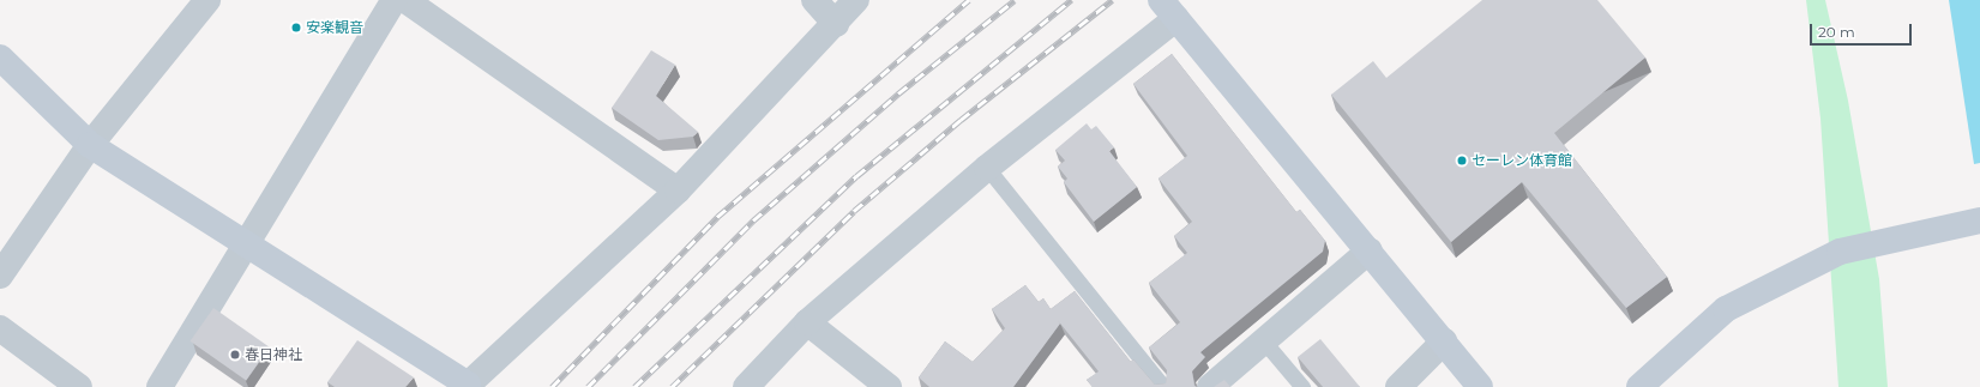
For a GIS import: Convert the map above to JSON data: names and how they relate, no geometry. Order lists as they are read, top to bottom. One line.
{"places":["安楽観音","セーレン体育館","春日神社"],"scale_bar":"20 m"}
